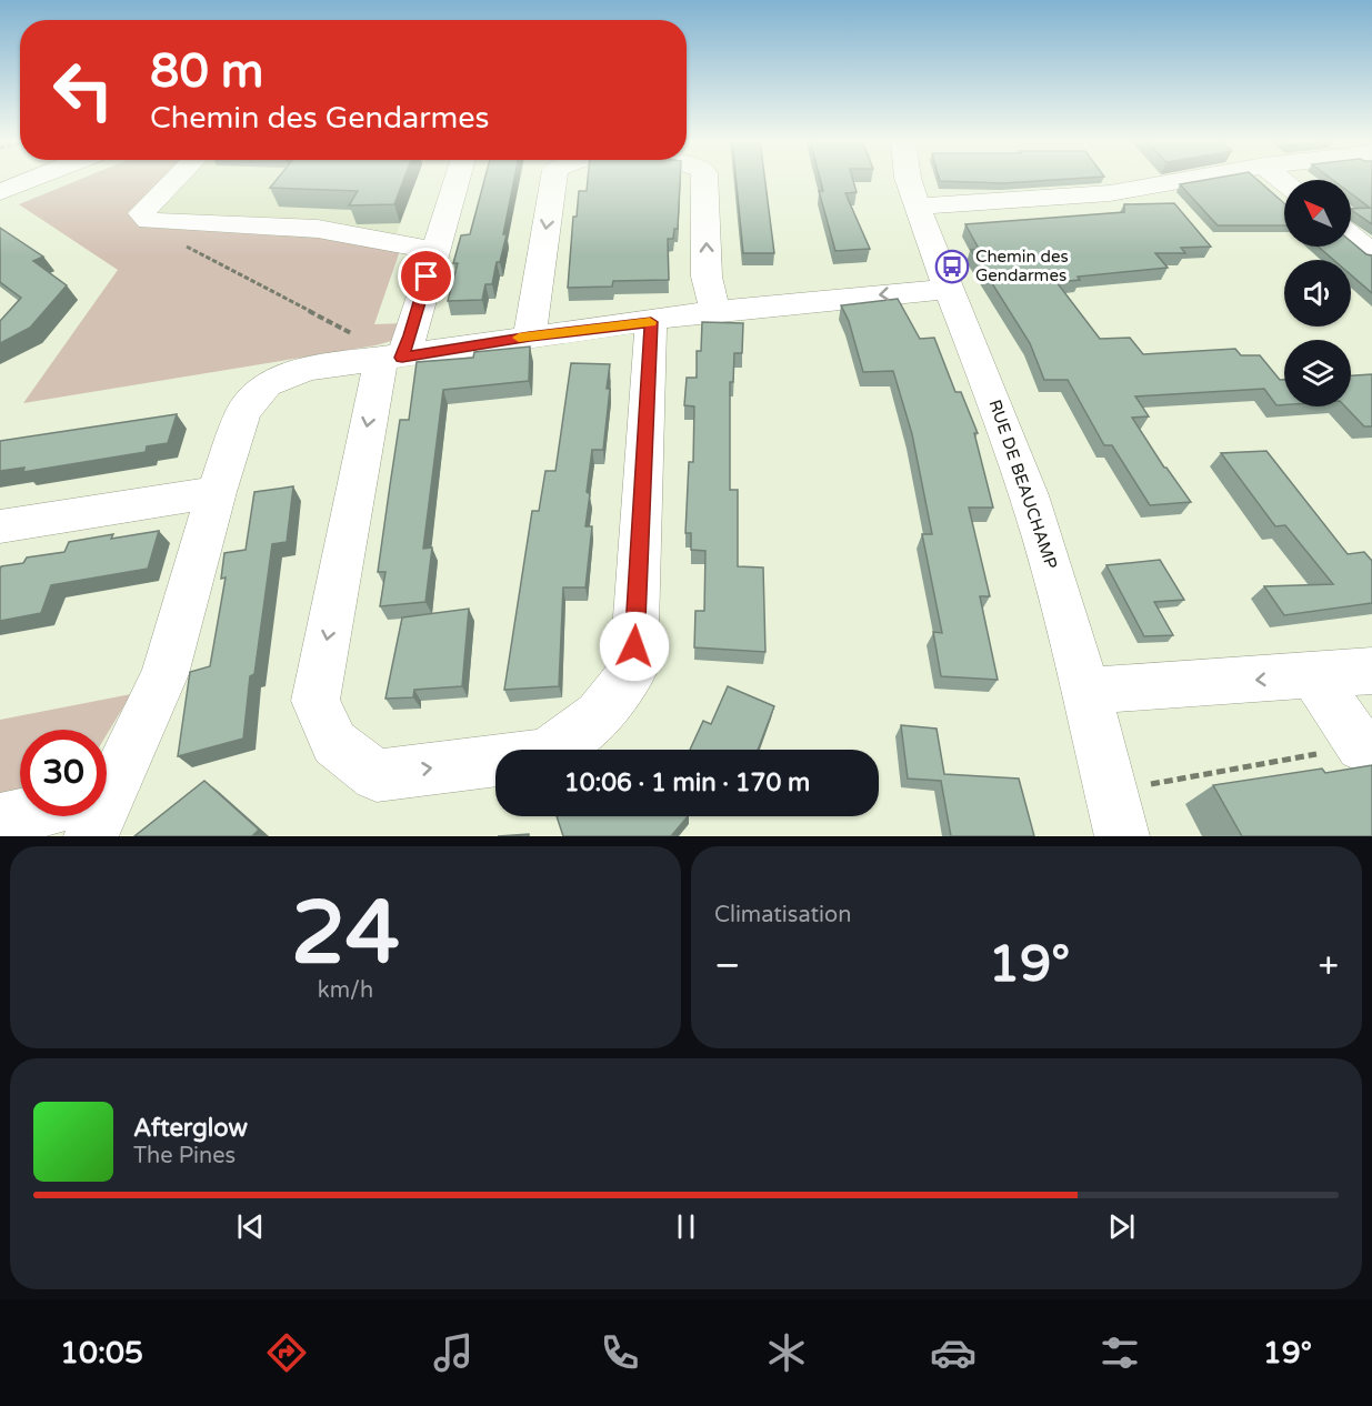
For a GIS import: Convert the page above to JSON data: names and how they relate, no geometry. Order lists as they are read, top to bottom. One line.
{"streets":{"street":["RUE DE BEAUCHAMP"]},"places":{"bus stop":["Chemin des Gendarmes"]},"north":"top left","page":{"turn":["80 m","Chemin des Gendarmes"],"limit":"30","trip":"10:06 · 1 min · 170 m","tile":[["24","km/h"],"Climatisation"],"heat":["−","19°","+"],"song":["Afterglow","The Pines"],"tabs":["10:05","19°"]}}
